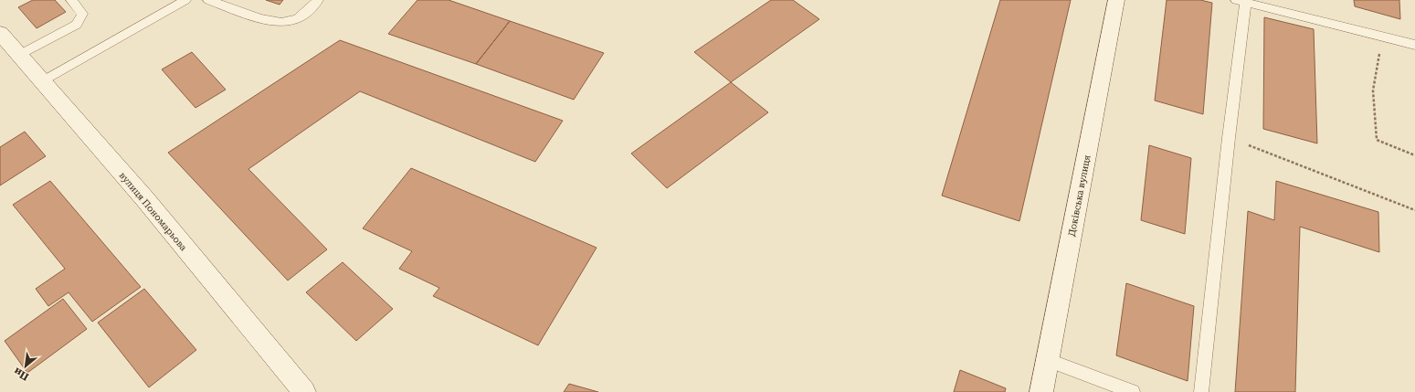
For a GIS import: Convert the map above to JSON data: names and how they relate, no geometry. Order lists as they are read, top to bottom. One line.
{"streets":{"street":["Доківська вулиця","вулиця Пономарьова"]},"north":"bottom left"}
